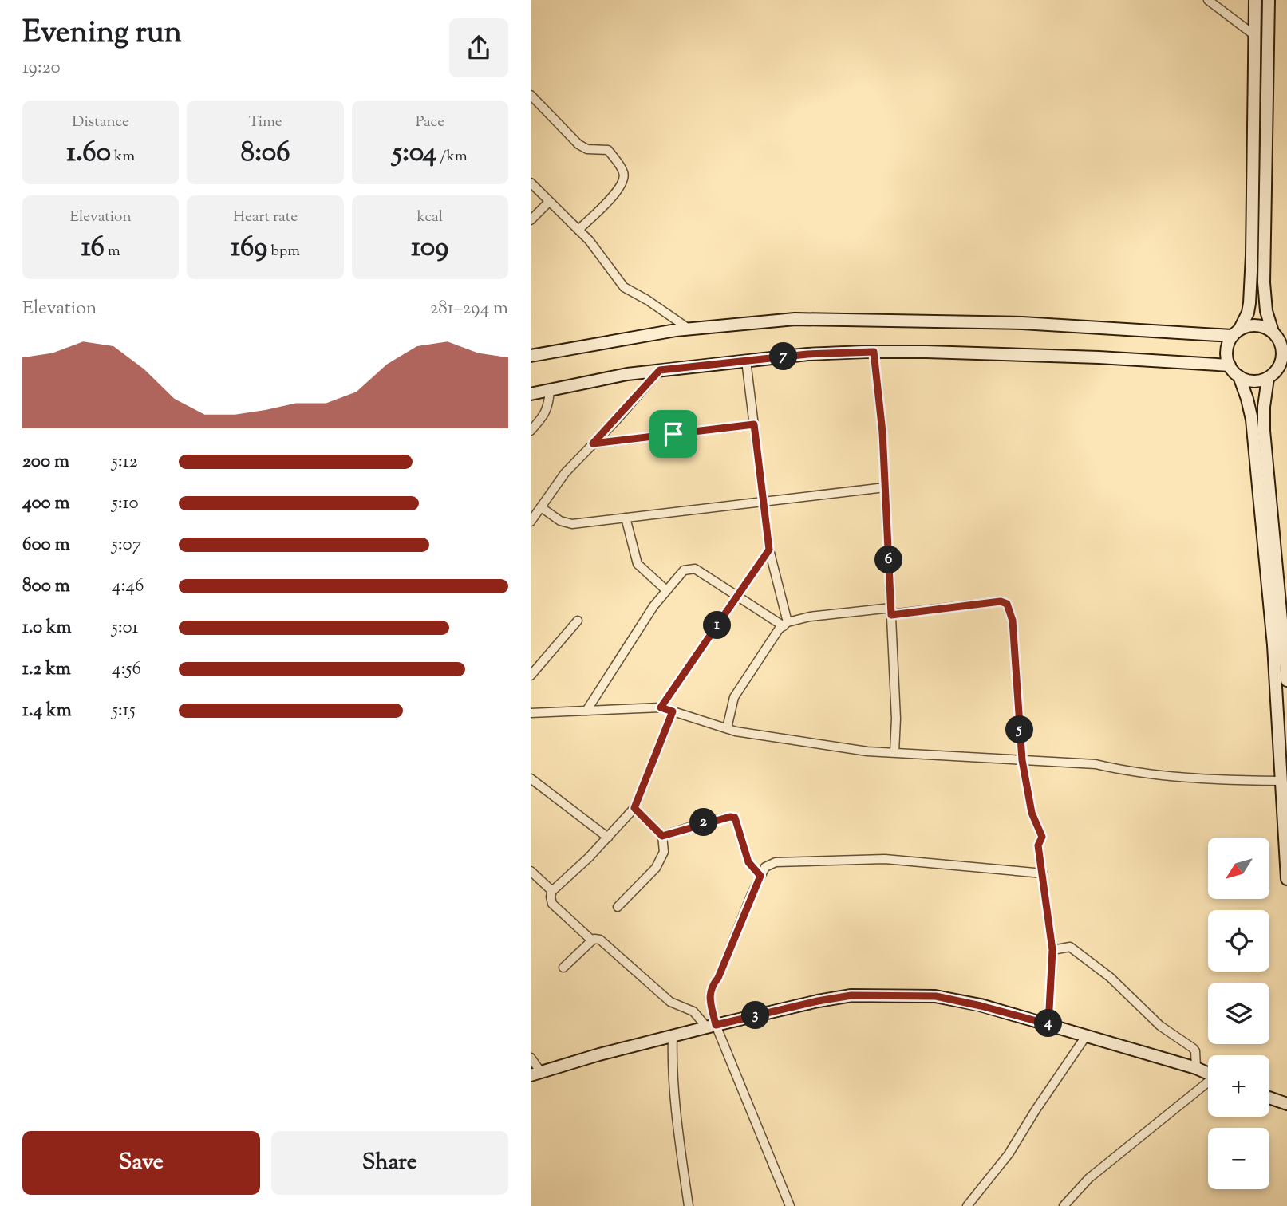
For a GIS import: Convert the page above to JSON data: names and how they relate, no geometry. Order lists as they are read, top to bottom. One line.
{"north":"bottom left","page":{"heading":["Evening run","19:20"],"stats":[["Distance","1.60 km"],["Time","8:06"],["Pace","5:04 /km"],["Elevation","16 m"],["Heart rate","169 bpm"],["kcal","109"]],"chart":["Elevation","281–294 m"],"pins":["7","6","1","5","2","3","4"],"list":[{"name":"200 m","note":"5:12"},{"name":"400 m","note":"5:10"},{"name":"600 m","note":"5:07"},{"name":"800 m","note":"4:46"},{"name":"1.0 km","note":"5:01"},{"name":"1.2 km","note":"4:56"},{"name":"1.4 km","note":"5:15"}],"map_buttons":["+","−"],"buttons":["Save","Share"]}}
